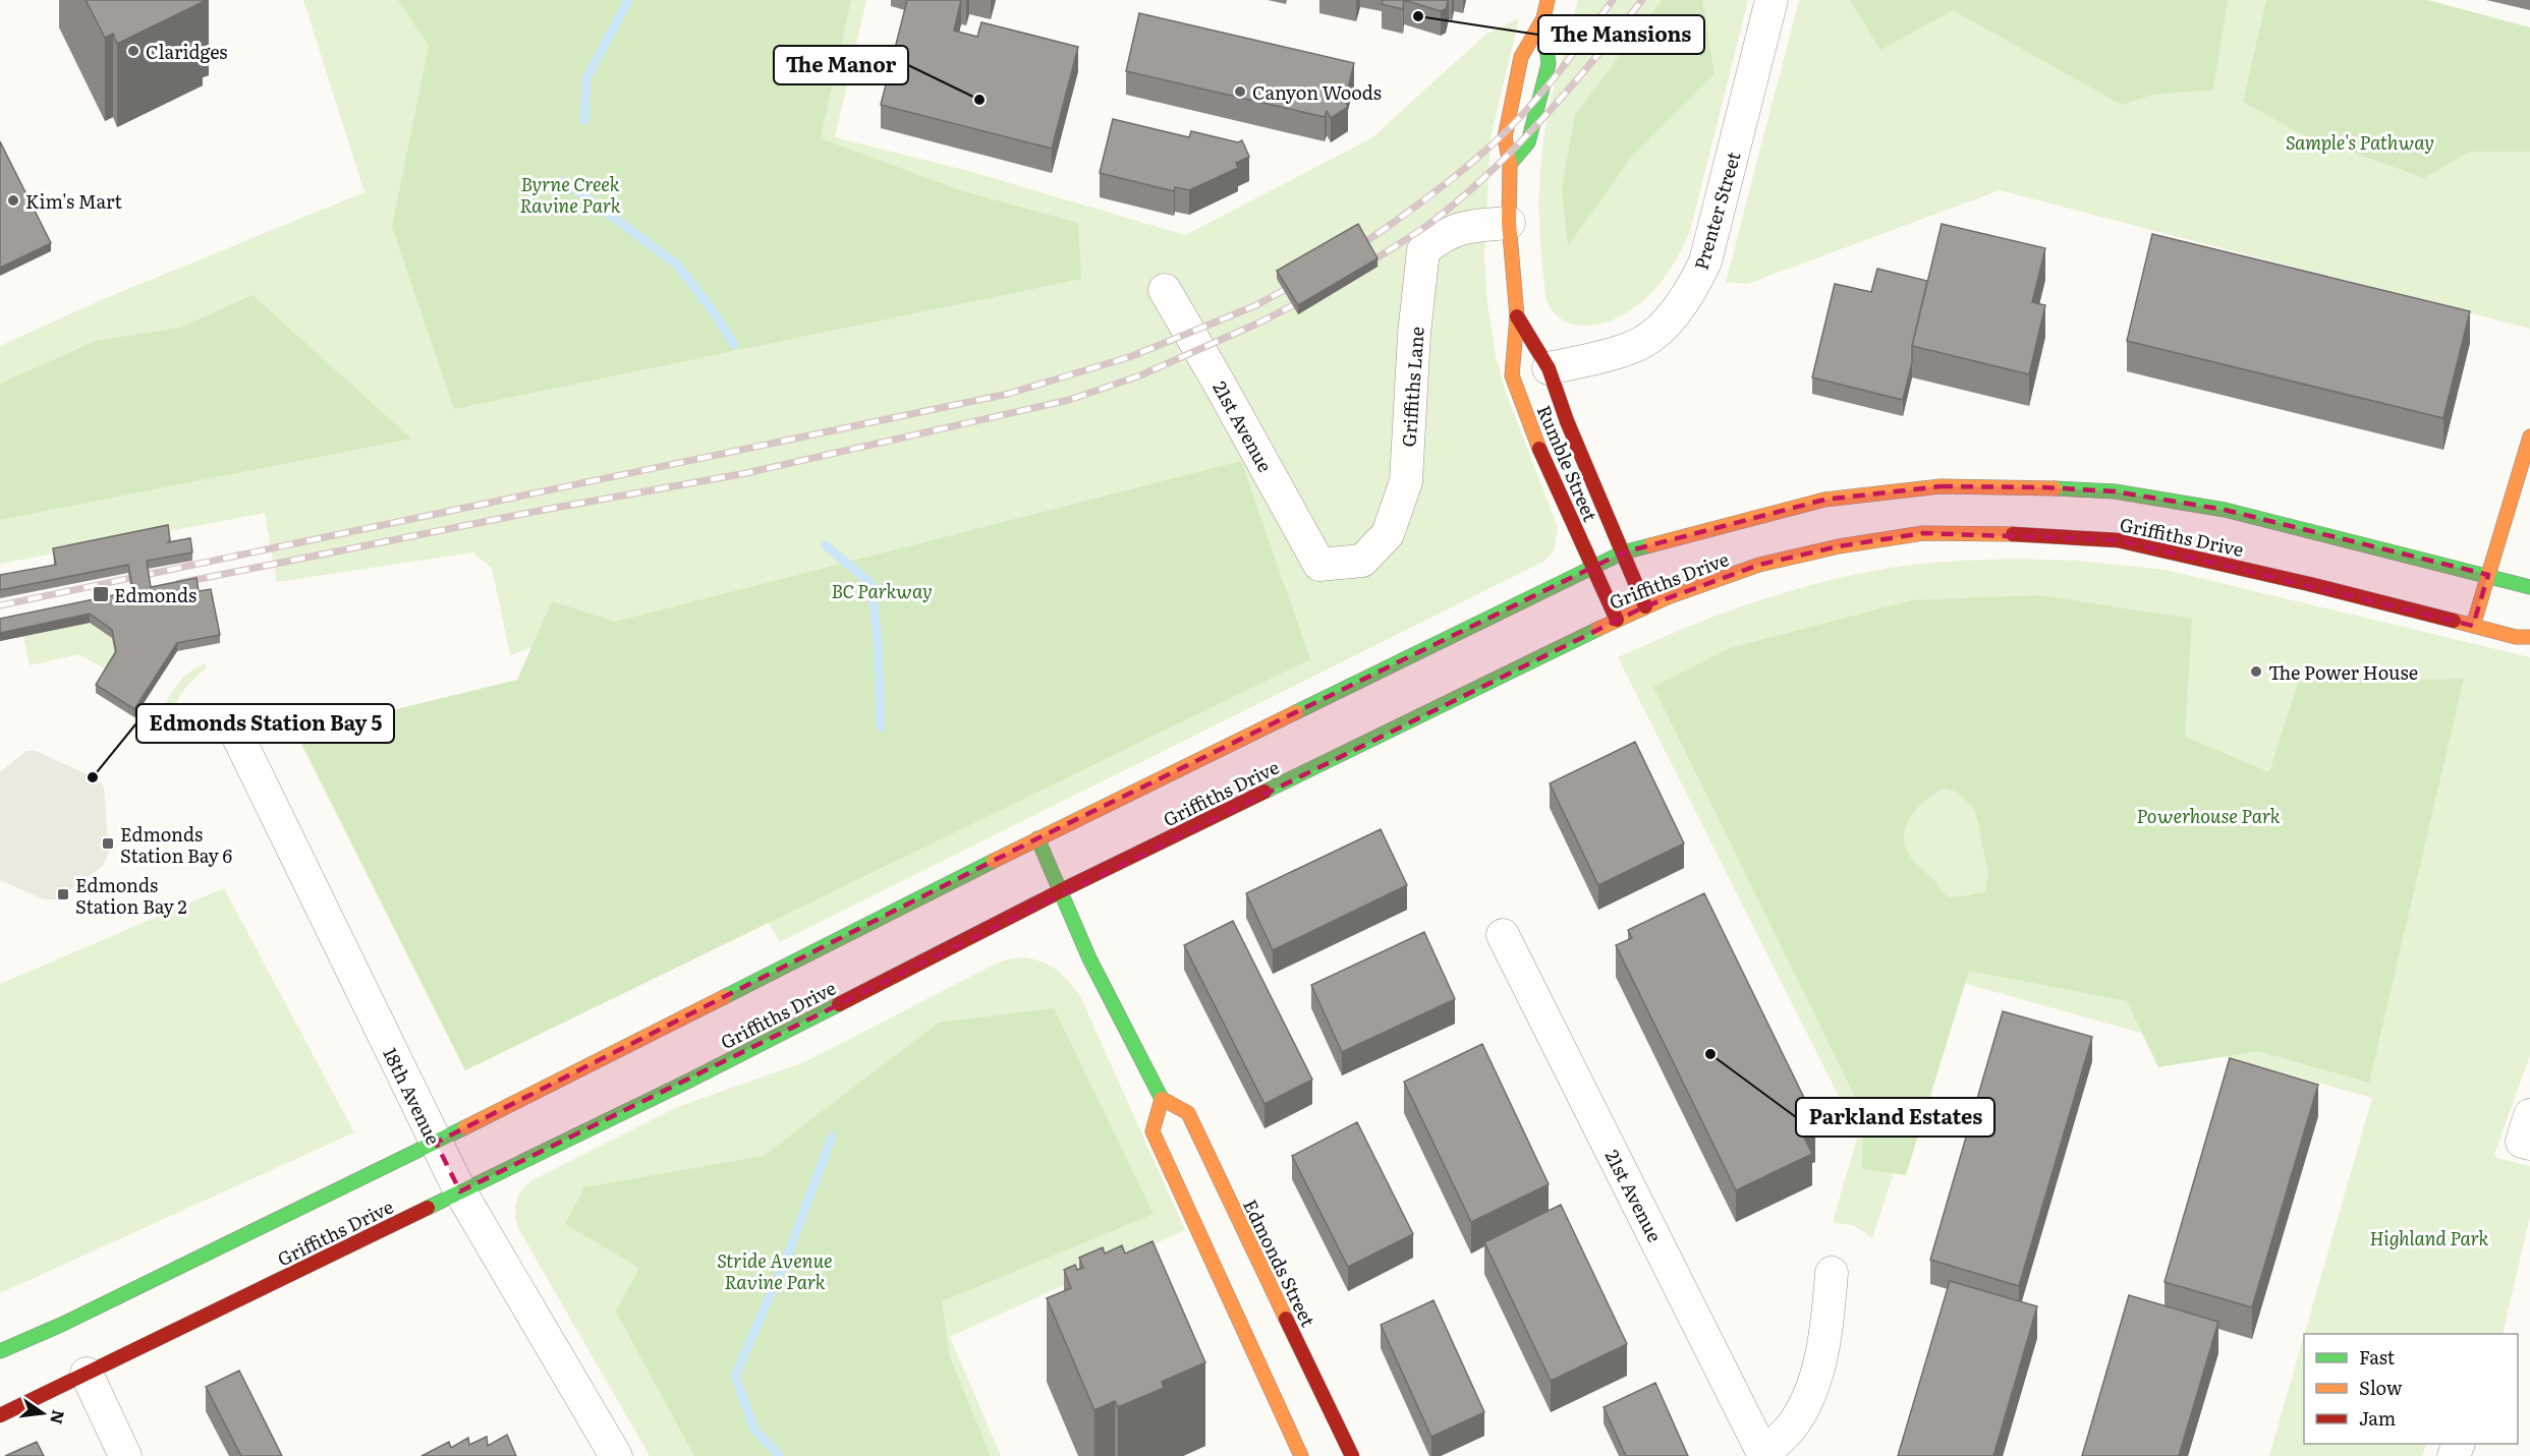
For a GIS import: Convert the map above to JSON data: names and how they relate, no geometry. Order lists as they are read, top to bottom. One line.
{"streets":{"main road":["Rumble Street","Griffiths Drive","Edmonds Street"],"street":["Prenter Street","Griffiths Lane","21st Avenue","18th Avenue"]},"crossings":[["Prenter Street","Rumble Street"],["Griffiths Lane","21st Avenue"],["Griffiths Lane","Rumble Street"],["Rumble Street","Griffiths Drive"],["Griffiths Drive","18th Avenue"]],"parks":["Sample's Pathway","Byrne Creek Ravine Park","BC Parkway","Powerhouse Park","Highland Park","Stride Avenue Ravine Park"],"places":{"other":["The Mansions","Claridges","Canyon Woods","The Manor","Kim's Mart","The Power House","Edmonds Station Bay 5","Parkland Estates"],"transit":["Edmonds","Edmonds Station Bay 6","Edmonds Station Bay 2"]},"legend":["Fast","Slow","Jam"],"north":"right"}
